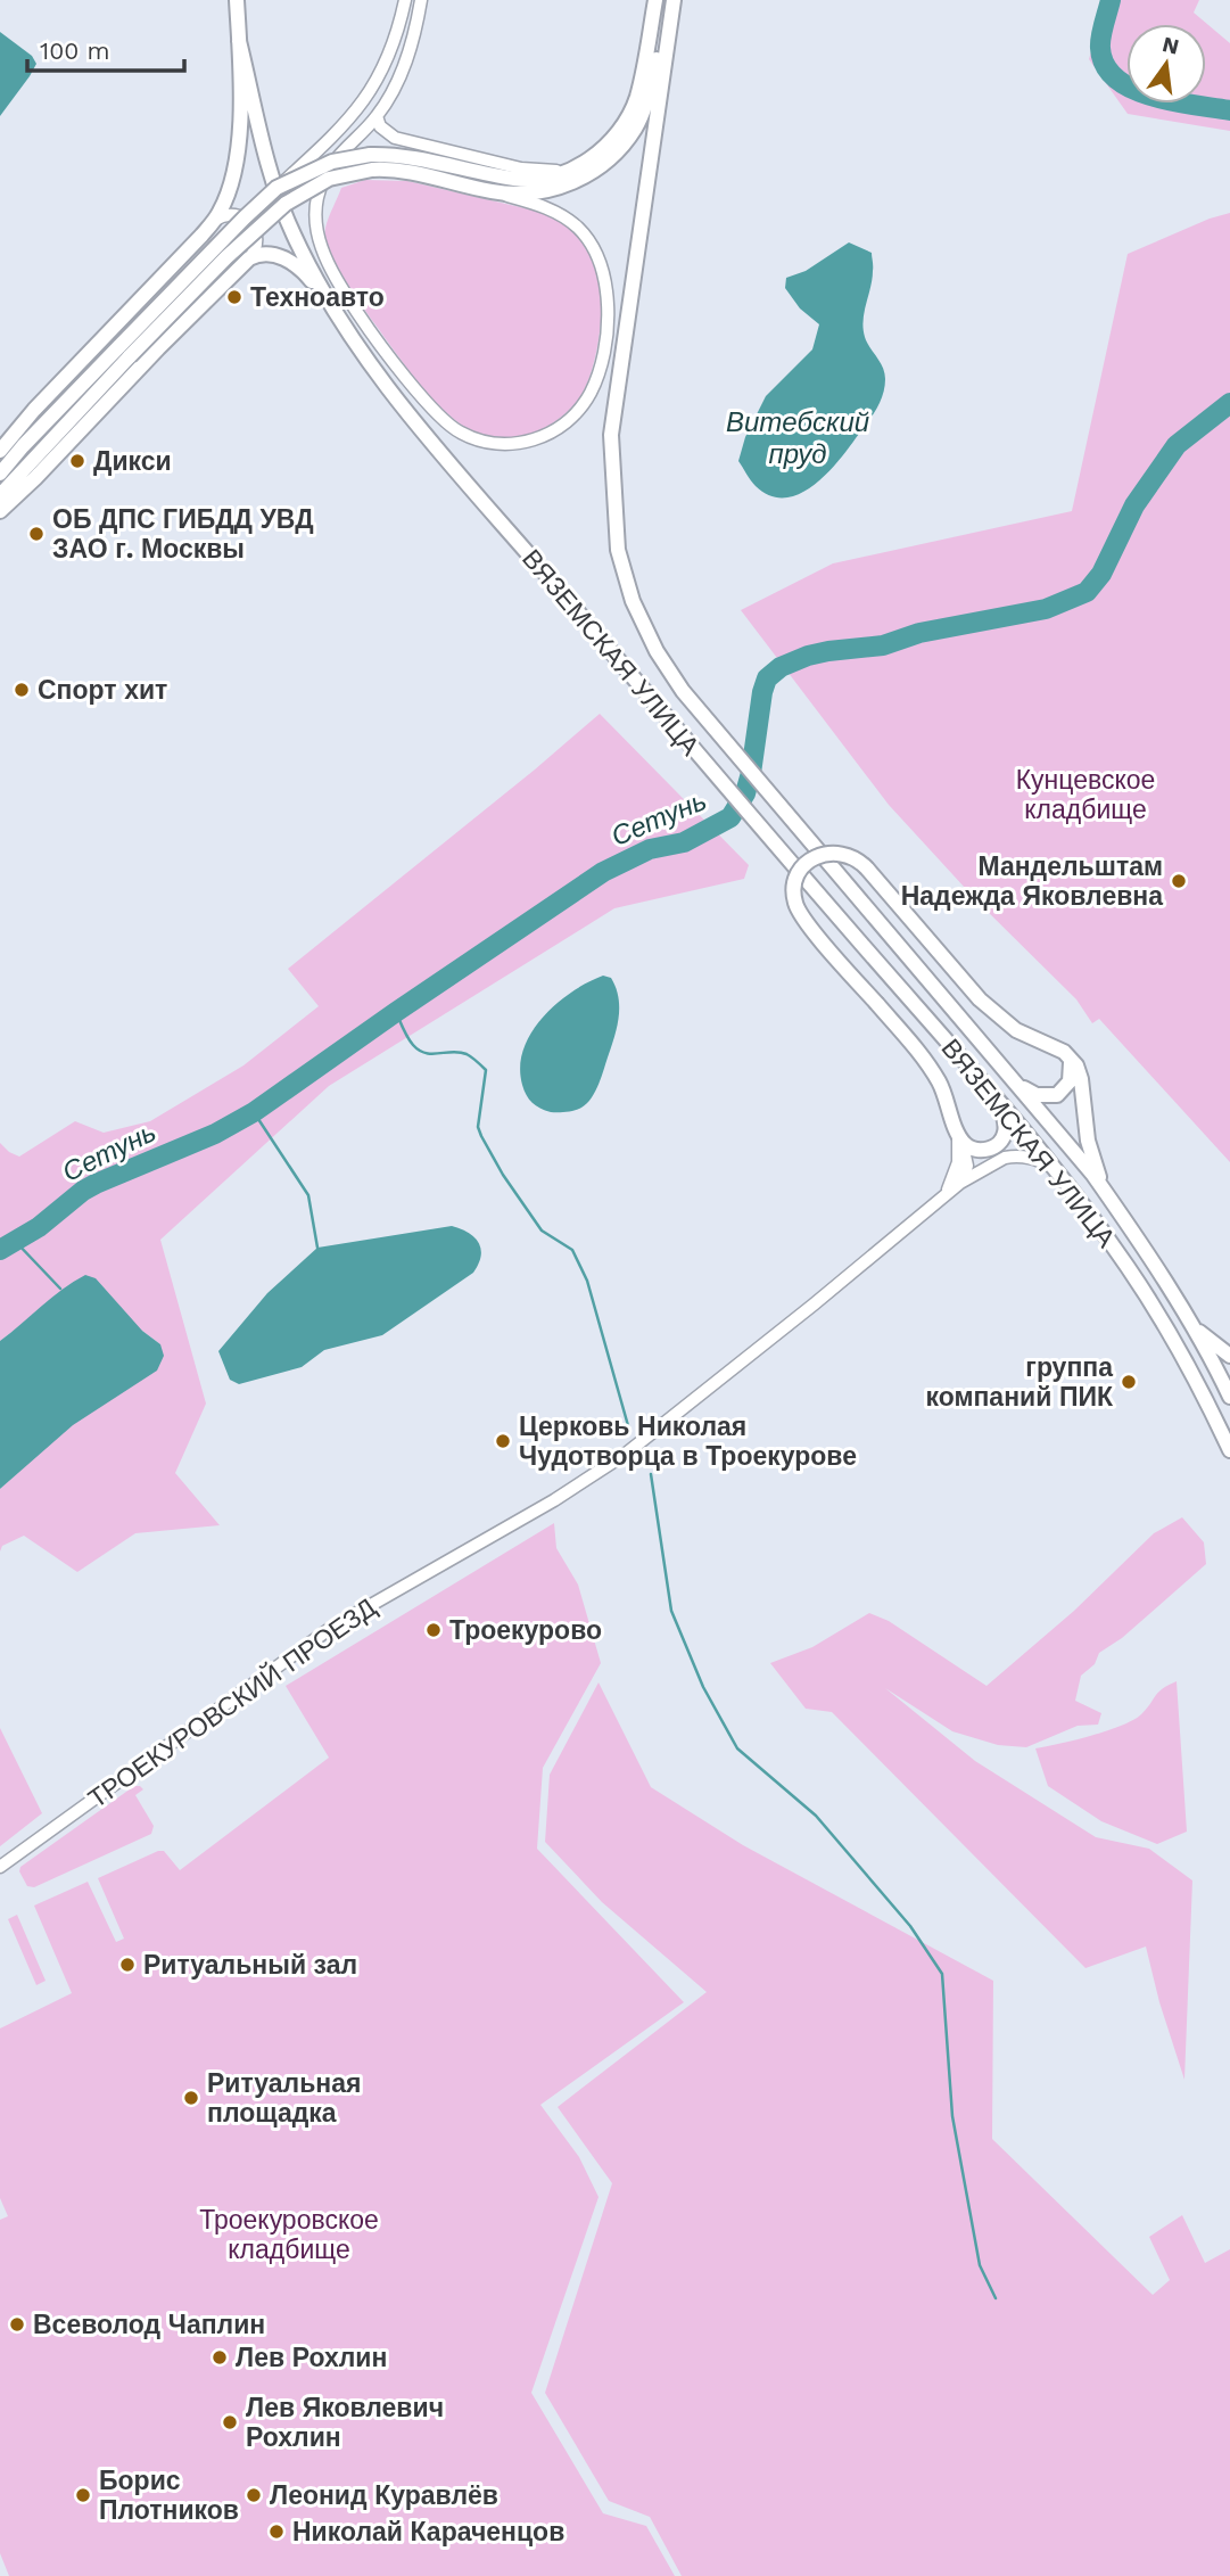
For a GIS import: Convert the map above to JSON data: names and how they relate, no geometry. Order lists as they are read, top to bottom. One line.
{"streets":{"main road":["ВЯЗЕМСКАЯ УЛИЦА"],"street":["ТРОЕКУРОВСКИЙ ПРОЕЗД"]},"water":["Витебский пруд","Сетунь"],"parks":["Кунцевское кладбище","Троекуровское кладбище"],"places":["Техноавто","Дикси","ОБ ДПС ГИБДД УВД ЗАО г. Москвы","Спорт хит","Мандельштам Надежда Яковлевна","группа компаний ПИК","Церковь Николая Чудотворца в Троекурове","Троекурово","Ритуальный зал","Ритуальная площадка","Всеволод Чаплин","Лев Рохлин","Лев Яковлевич Рохлин","Борис Плотников","Леонид Куравлёв","Николай Караченцов"],"scale_bar":"100 m","north":"top"}
